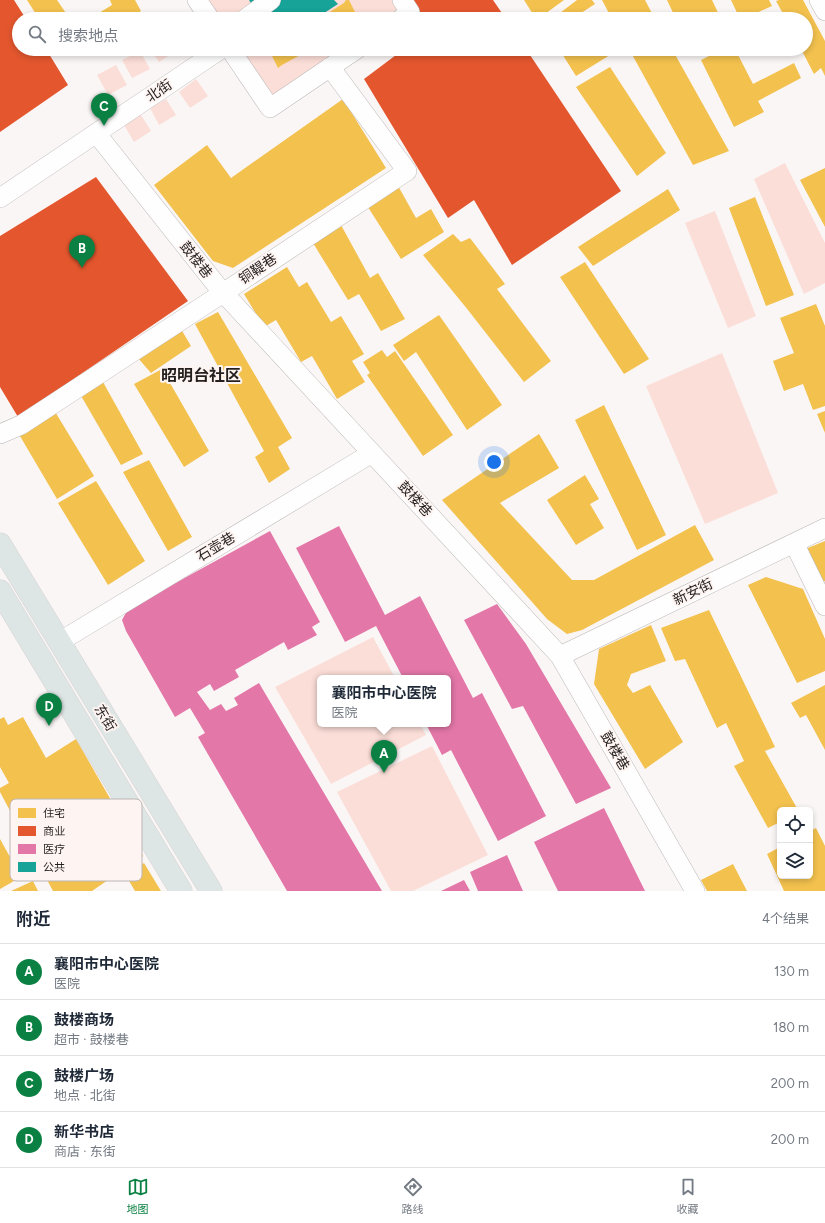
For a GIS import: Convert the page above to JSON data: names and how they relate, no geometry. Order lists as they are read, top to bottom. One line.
{"streets":{"main road":["东街"],"street":["北街","鼓楼巷","铜鞮巷","石壶巷","新安街"]},"crossings":[["北街","鼓楼巷"],["鼓楼巷","铜鞮巷"],["鼓楼巷","石壶巷"],["鼓楼巷","新安街"],["石壶巷","东街"]],"districts":["昭明台社区"],"legend":["住宅","商业","医疗","公共"],"page":{"search":"搜索地点","pins":["C","B","D","A"],"popup":["襄阳市中心医院","医院"],"heading":["附近","4个结果"],"list":[{"mark":"A","name":"襄阳市中心医院","note":"医院","value":"130 m"},{"mark":"B","name":"鼓楼商场","note":"超市 · 鼓楼巷","value":"180 m"},{"mark":"C","name":"鼓楼广场","note":"地点 · 北街","value":"200 m"},{"mark":"D","name":"新华书店","note":"商店 · 东街","value":"200 m"}],"nav":["地图","路线","收藏"]}}
